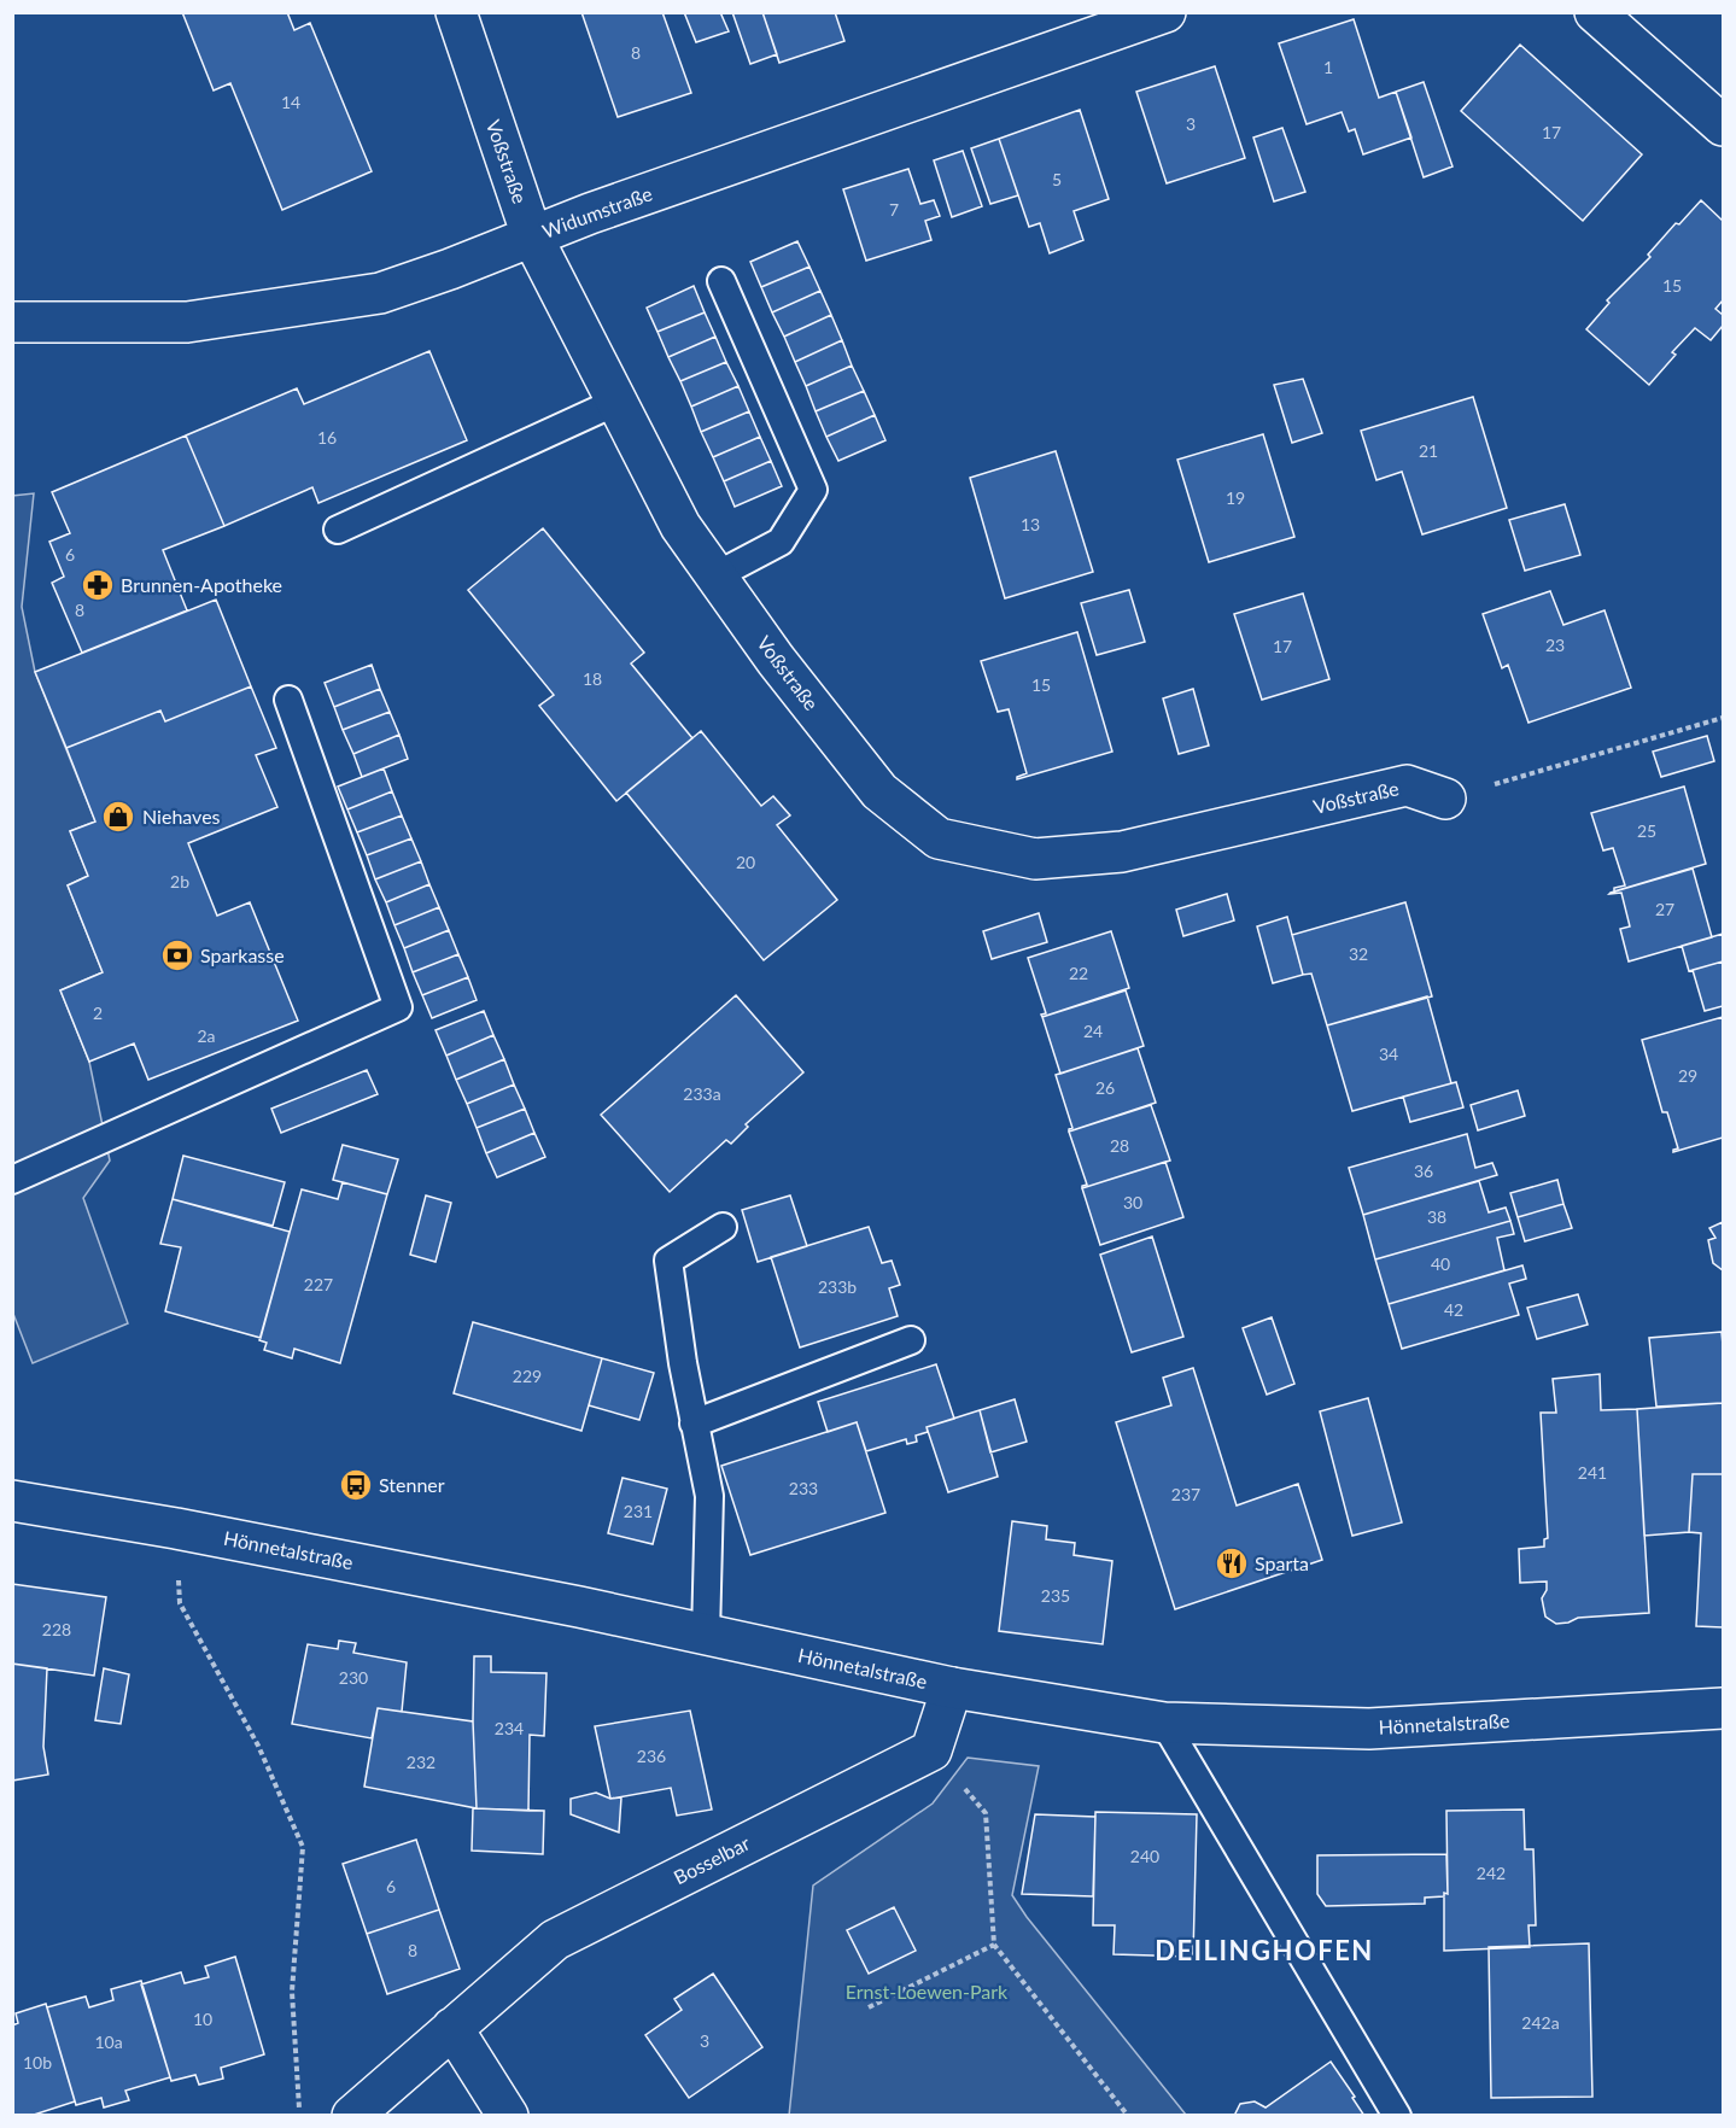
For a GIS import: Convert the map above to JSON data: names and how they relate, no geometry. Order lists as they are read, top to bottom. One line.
{"streets":{"street":["Voßstraße","Widumstraße","Hönnetalstraße","Bosselbar"]},"crossings":[["Voßstraße","Widumstraße"]],"districts":["DEILINGHOFEN"],"parks":["Ernst-Loewen-Park"],"places":{"pharmacy":["Brunnen-Apotheke"],"shop":["Niehaves"],"bank":["Sparkasse"],"bus stop":["Stenner"],"restaurant":["Sparta"]},"house_numbers":["8","1","14","3","17","5","7","15","16","21","19","13","6","8","23","17","18","15","25","20","2b","27","32","22","2","24","2a","34","29","26","233a","28","36","30","38","40","227","233b","42","229","241","233","237","231","235","228","230","234","236","232","240","242","6","8","10","242a","3","10a","10b"]}
